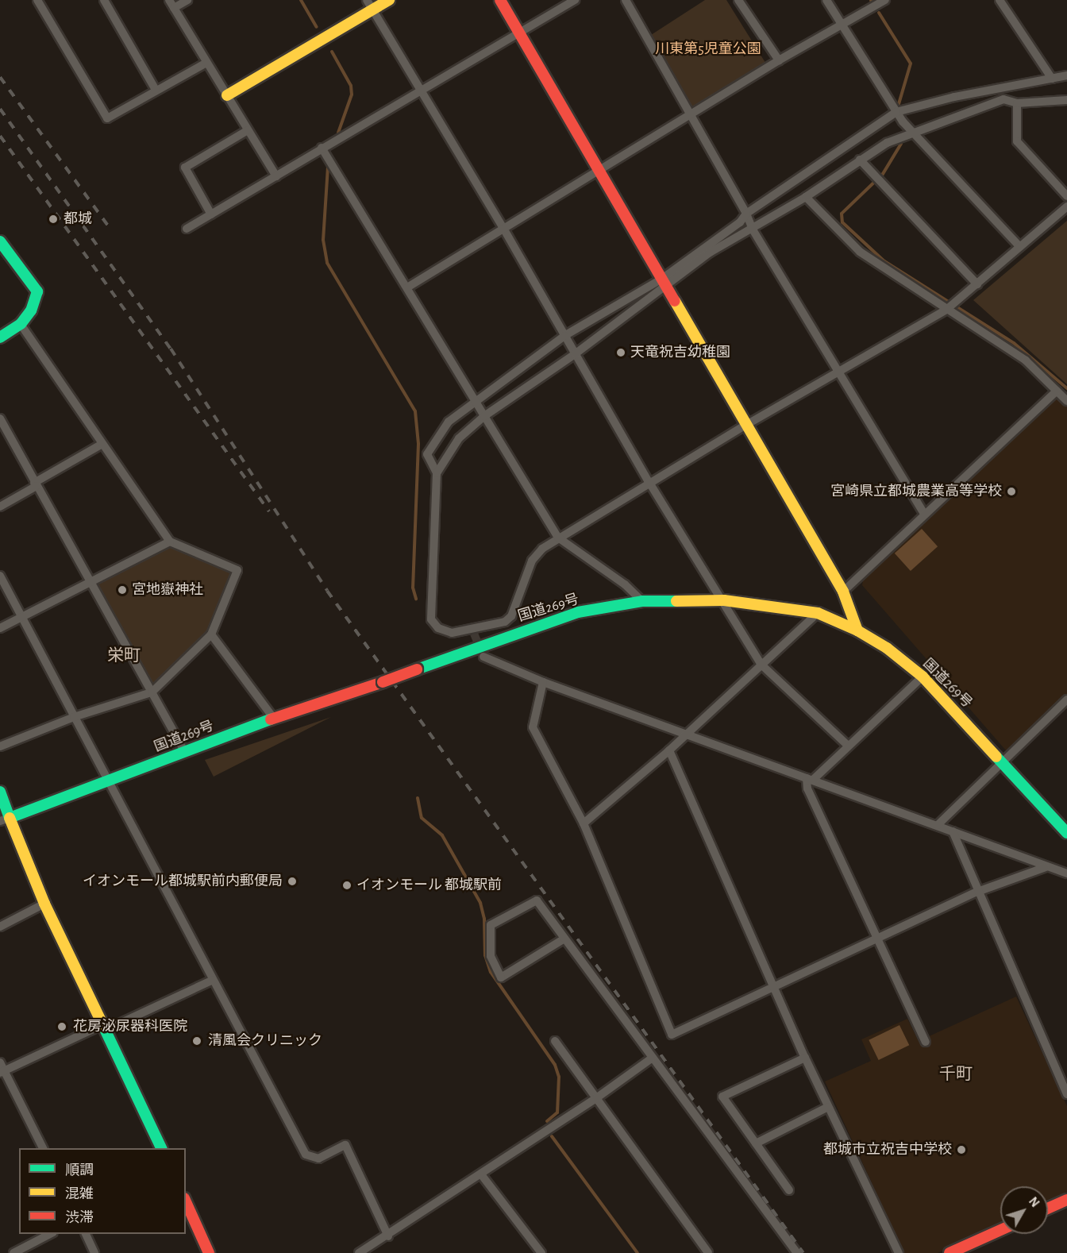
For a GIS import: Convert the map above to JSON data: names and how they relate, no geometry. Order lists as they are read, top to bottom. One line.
{"streets":{"main road":["国道269号"]},"districts":["栄町","千町"],"parks":["川東第5児童公園"],"places":["都城","天竜祝吉幼稚園","宮崎県立都城農業高等学校","宮地嶽神社","イオンモール都城駅前内郵便局","イオンモール 都城駅前","花房泌尿器科医院","清風会クリニック","都城市立祝吉中学校"],"legend":["順調","混雑","渋滞"],"north":"top right"}
